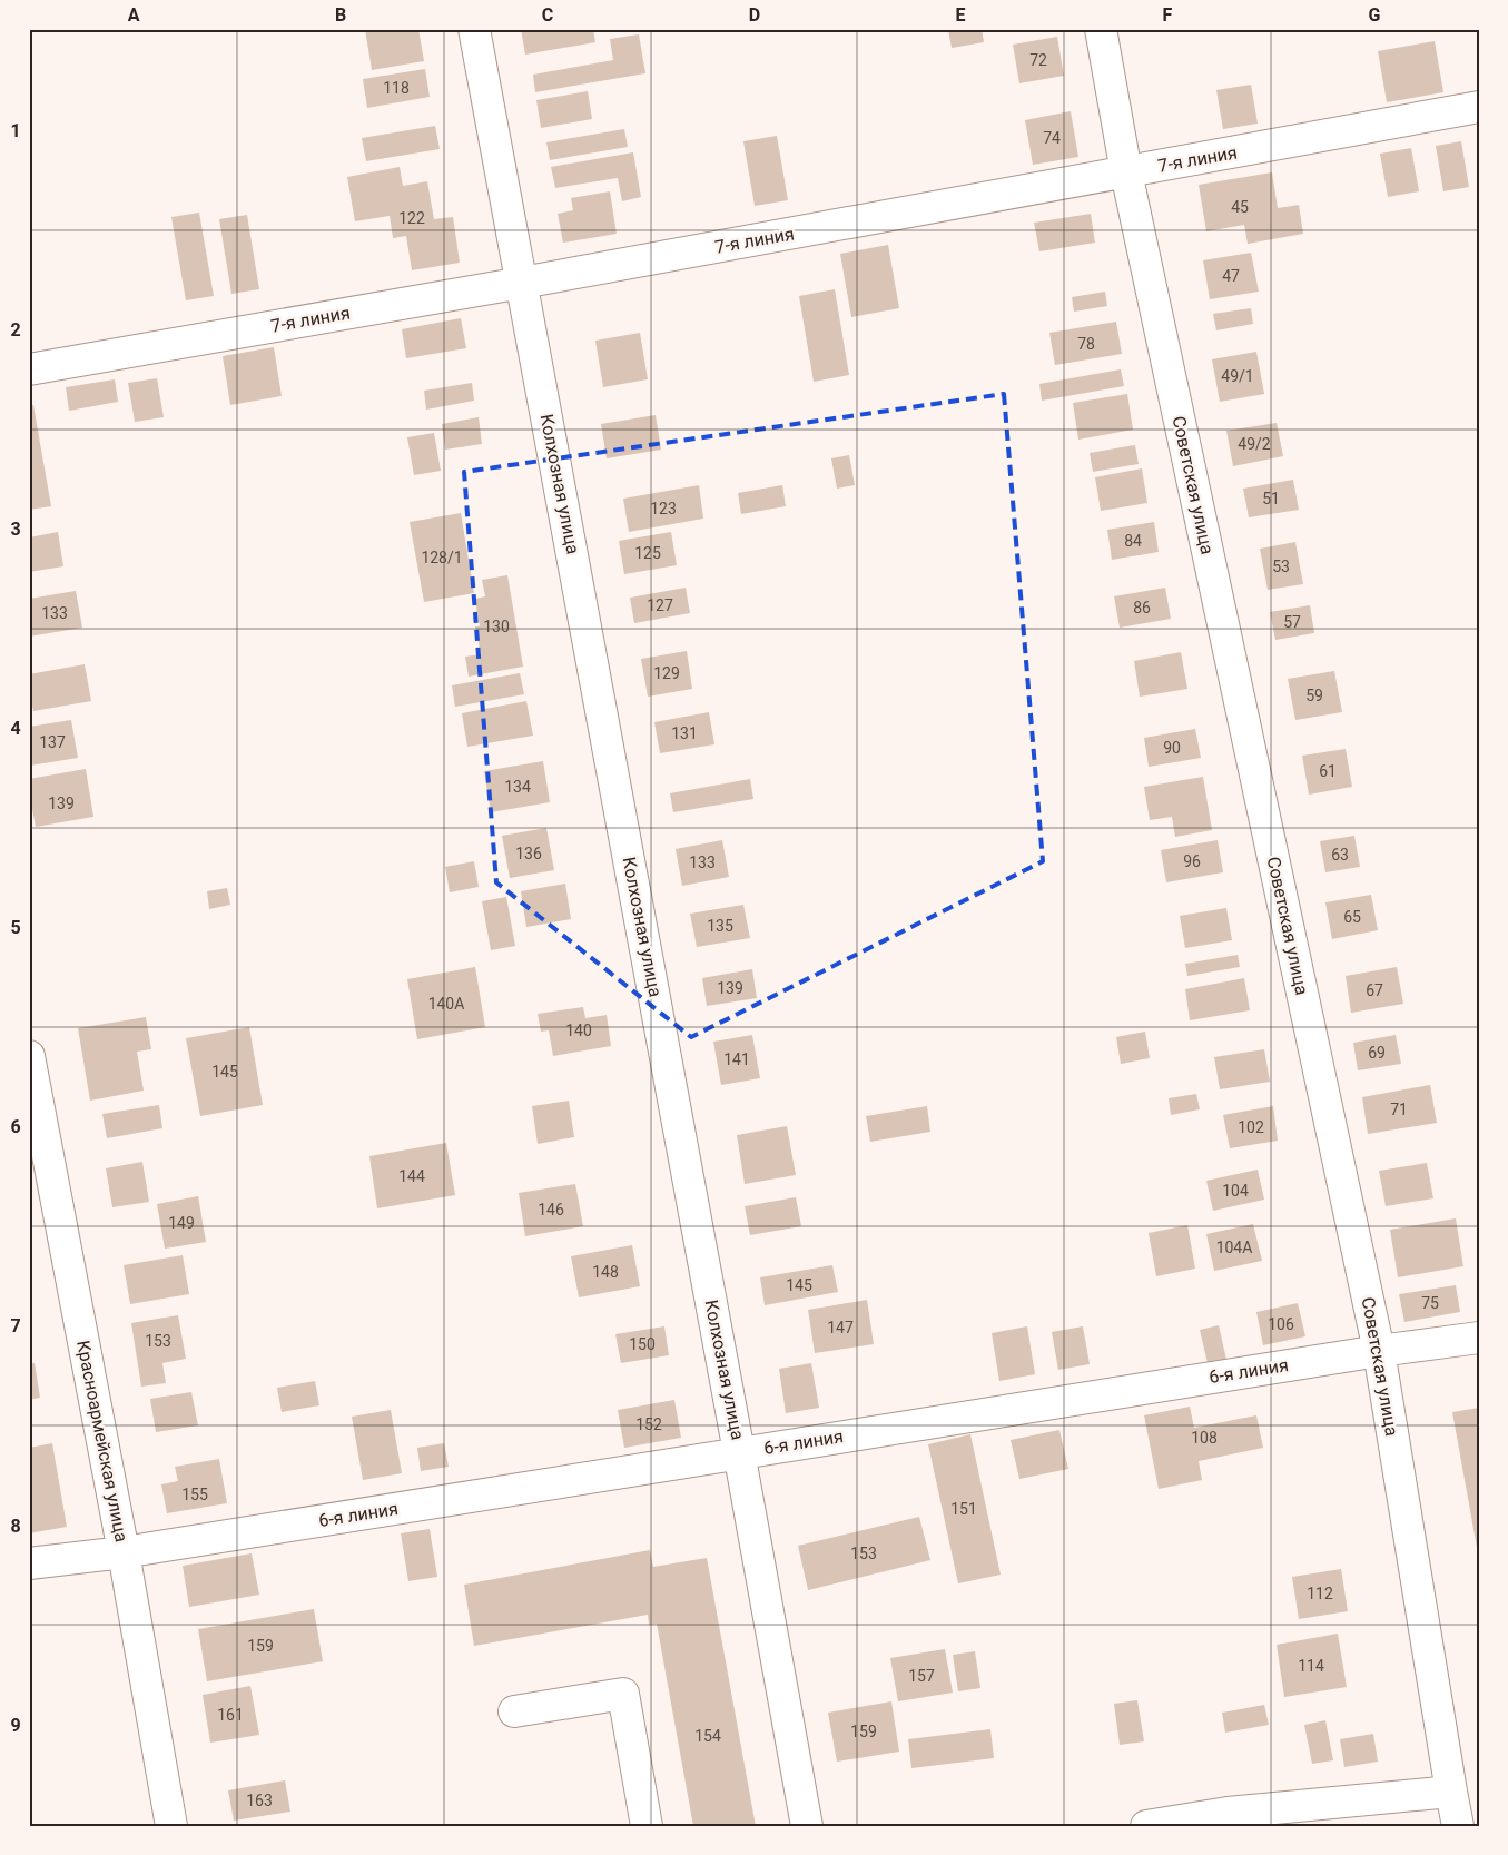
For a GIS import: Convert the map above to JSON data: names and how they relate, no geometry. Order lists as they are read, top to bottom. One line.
{"streets":{"street":["7-я линия","Колхозная улица","Советская улица","6-я линия","Красноармейская улица"]},"crossings":[["7-я линия","Колхозная улица"],["7-я линия","Советская улица"],["Колхозная улица","6-я линия"],["Советская улица","6-я линия"],["6-я линия","Красноармейская улица"]],"house_numbers":["72","118","74","45","122","47","78","49/1","49/2","51","123","84","125","128/1","53","127","86","133","57","130","129","59","131","137","90","61","134","139","136","63","96","133","65","135","139","67","140А","140","69","141","145","71","102","144","104","146","149","104А","148","145","75","106","147","153","150","152","108","155","151","153","112","159","114","157","161","159","154","163"],"grid":{"columns":["A","B","C","D","E","F","G"],"rows":["1","2","3","4","5","6","7","8","9"]}}
